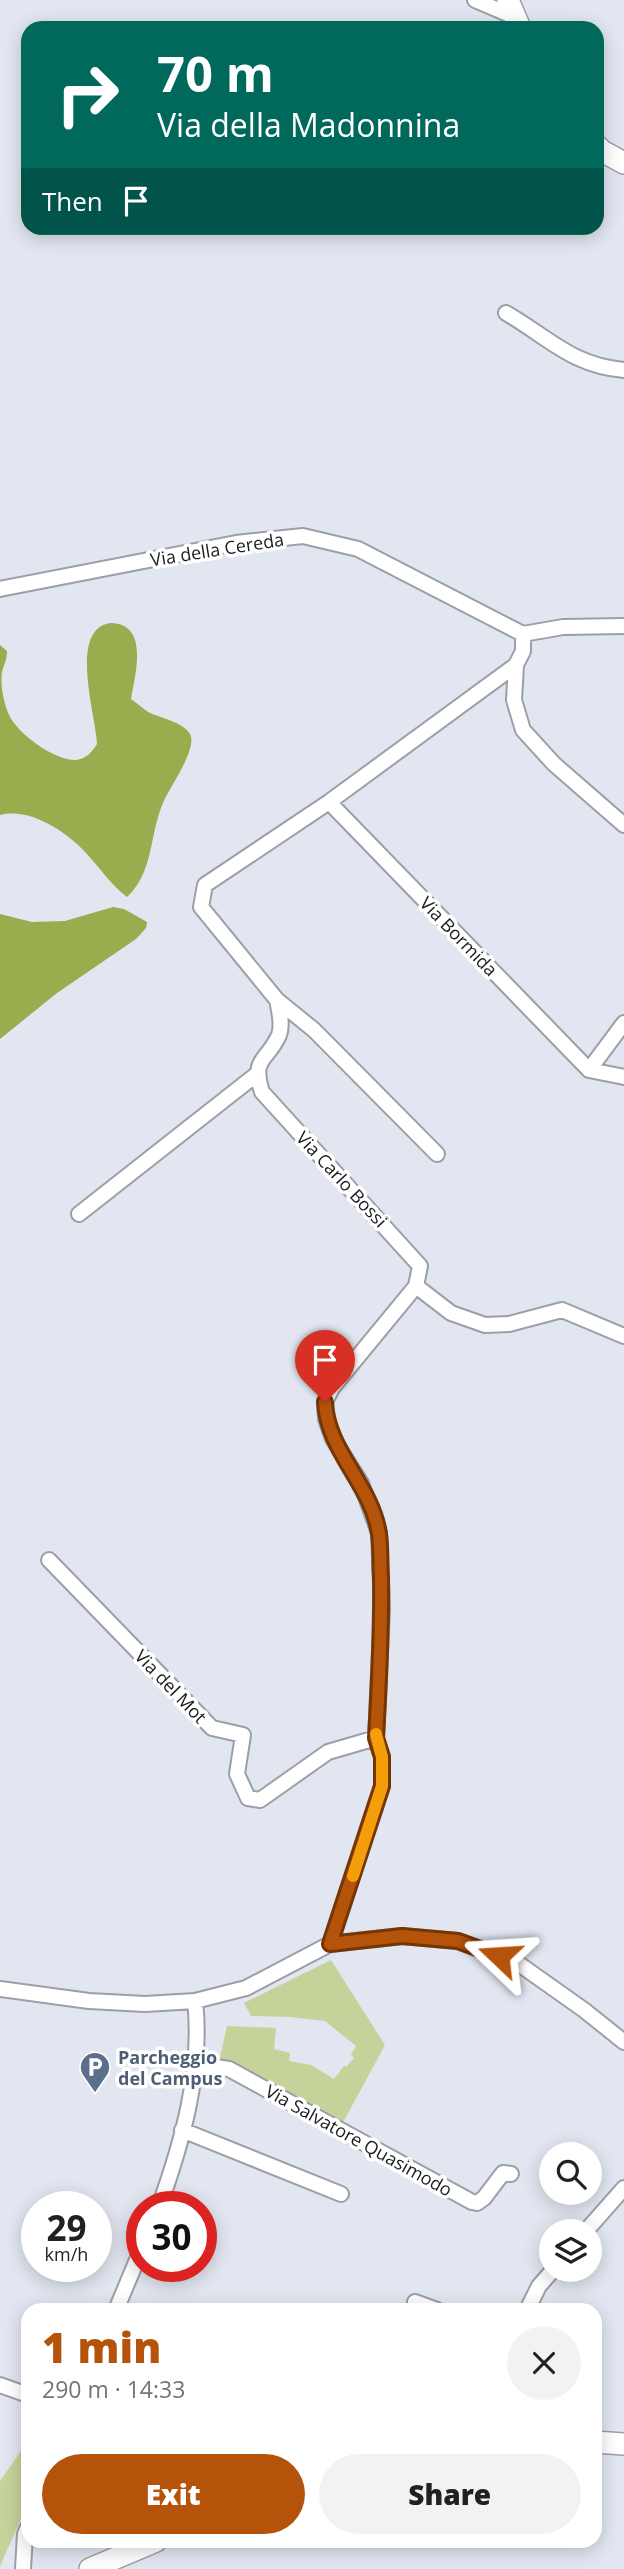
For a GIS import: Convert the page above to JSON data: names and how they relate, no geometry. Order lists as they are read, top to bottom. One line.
{"streets":{"street":["Via della Cereda","Via Bormida","Via Carlo Bossi","Via del Mot","Via Salvatore Quasimodo"]},"places":{"parking":["Parcheggio del Campus"]},"page":{"turn":["70 m","Via della Madonnina"],"then":"Then","speed":"29 km/h","limit":"30","heading":["1 min","290 m · 14:33"],"buttons":["Exit","Share"]}}
